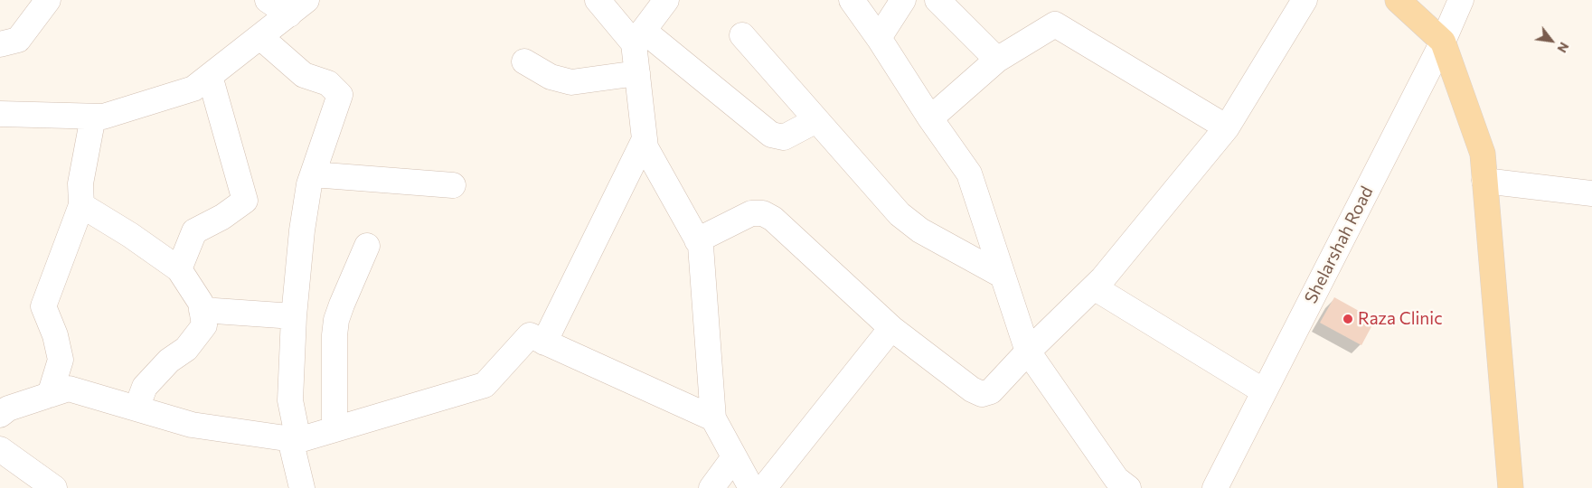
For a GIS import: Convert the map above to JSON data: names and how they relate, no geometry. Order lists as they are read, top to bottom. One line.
{"streets":{"street":["Shelarshah Road"]},"places":["Raza Clinic"],"north":"bottom right"}
